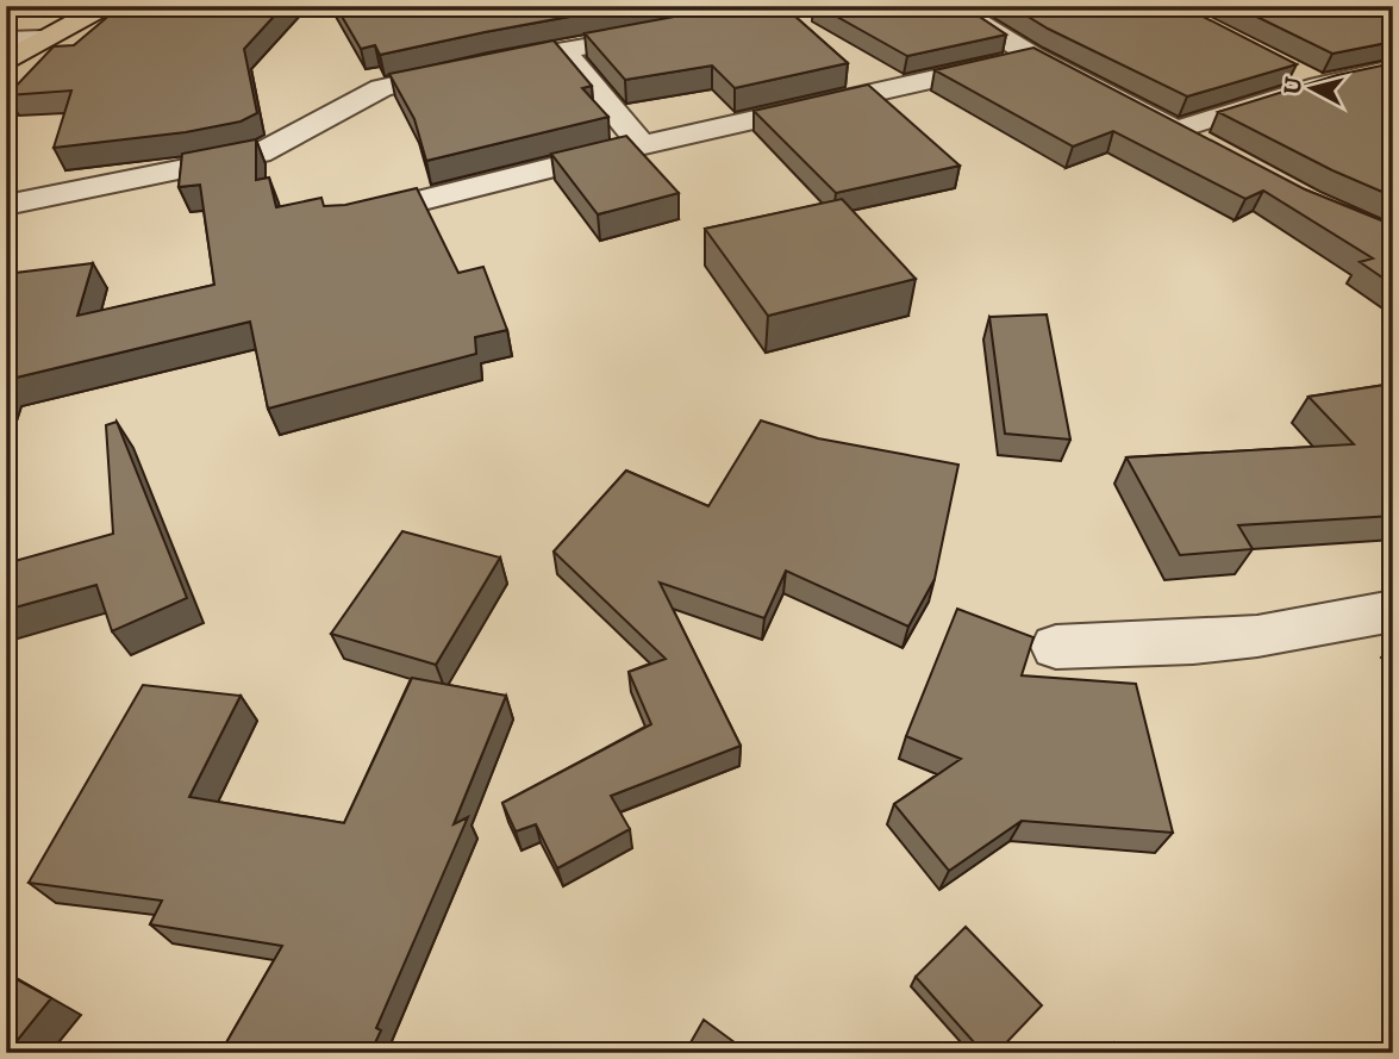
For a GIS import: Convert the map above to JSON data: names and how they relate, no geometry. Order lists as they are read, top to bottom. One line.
{"north":"left"}
